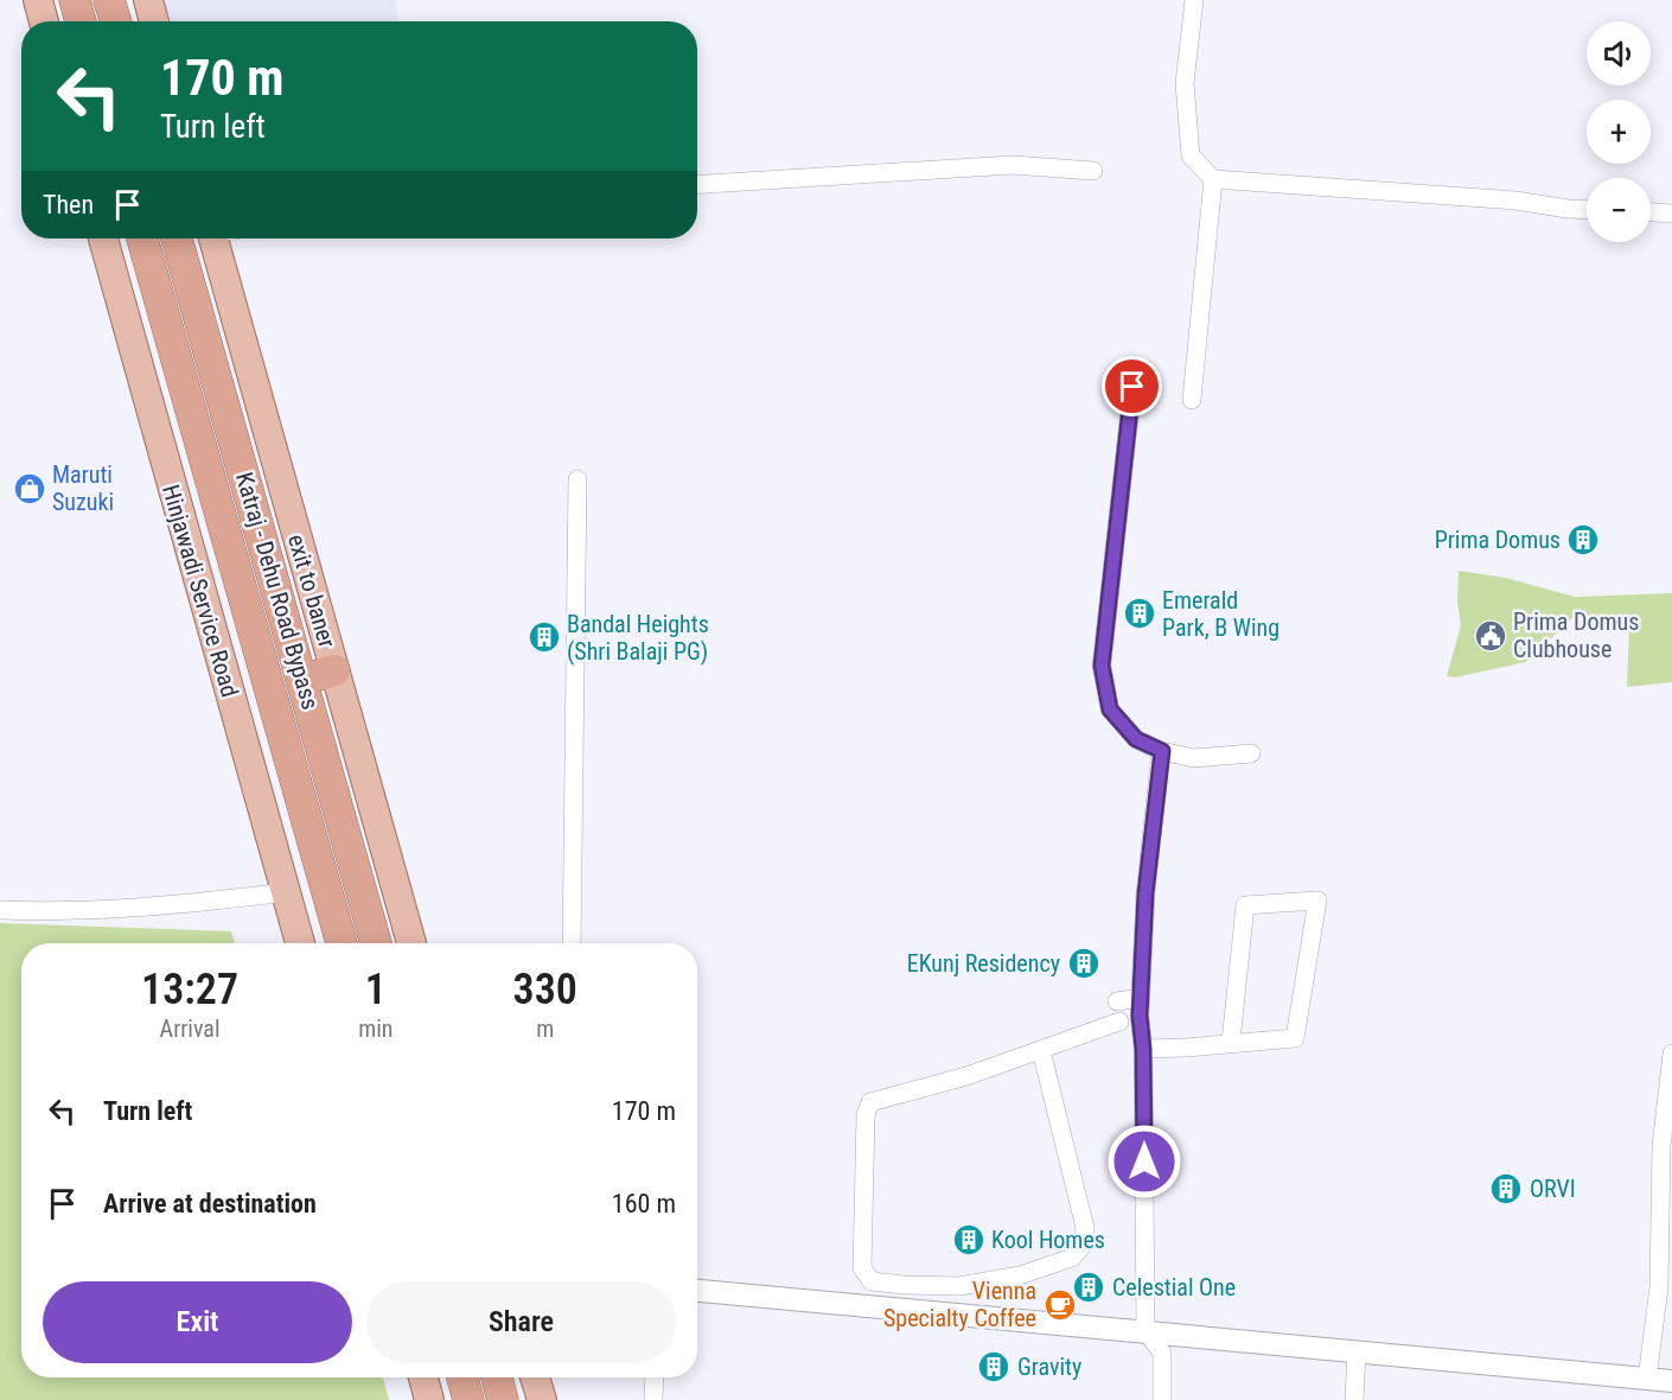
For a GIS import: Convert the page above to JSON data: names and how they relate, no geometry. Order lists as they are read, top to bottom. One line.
{"streets":{"highway":["Katraj - Dehu Road Bypass"],"main road":["Hinjawadi Service Road","exit to baner"]},"places":{"shop":["Maruti Suzuki"],"building":["Prima Domus","Emerald Park, B Wing","Bandal Heights (Shri Balaji PG)","EKunj Residency","ORVI","Kool Homes","Celestial One","Gravity"],"public building":["Prima Domus Clubhouse"],"cafe":["Vienna Specialty Coffee"]},"page":{"map_buttons":["+","−"],"turn":["170 m","Turn left"],"then":"Then","eta":["13:27","Arrival","1","min","330","m"],"list":[{"name":"Turn left","value":"170 m"},{"name":"Arrive at destination","value":"160 m"}],"buttons":["Exit","Share"]}}
